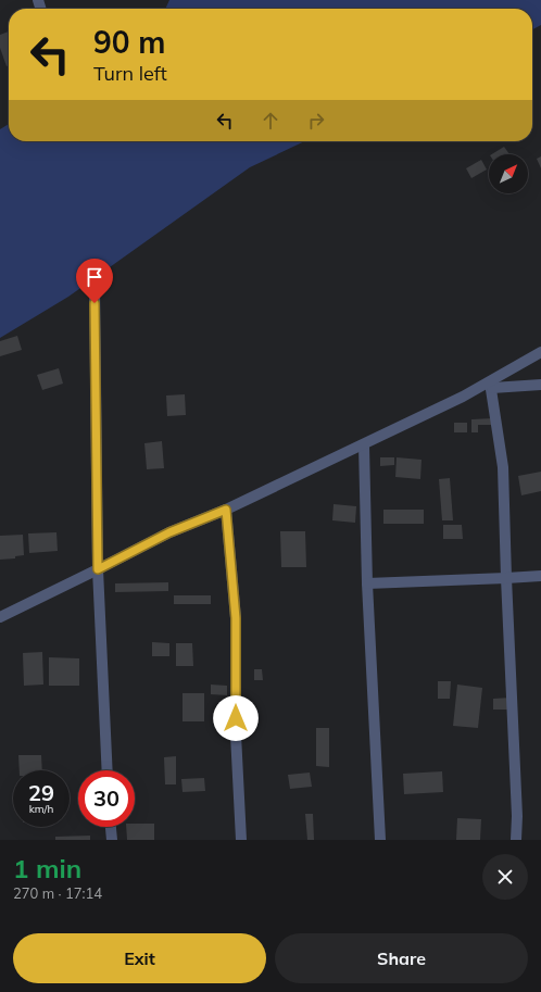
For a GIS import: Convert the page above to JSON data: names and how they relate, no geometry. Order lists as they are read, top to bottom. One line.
{"north":"top right","page":{"turn":["90 m","Turn left"],"speed":"29 km/h","limit":"30","heading":["1 min","270 m · 17:14"],"buttons":["Exit","Share"]}}
